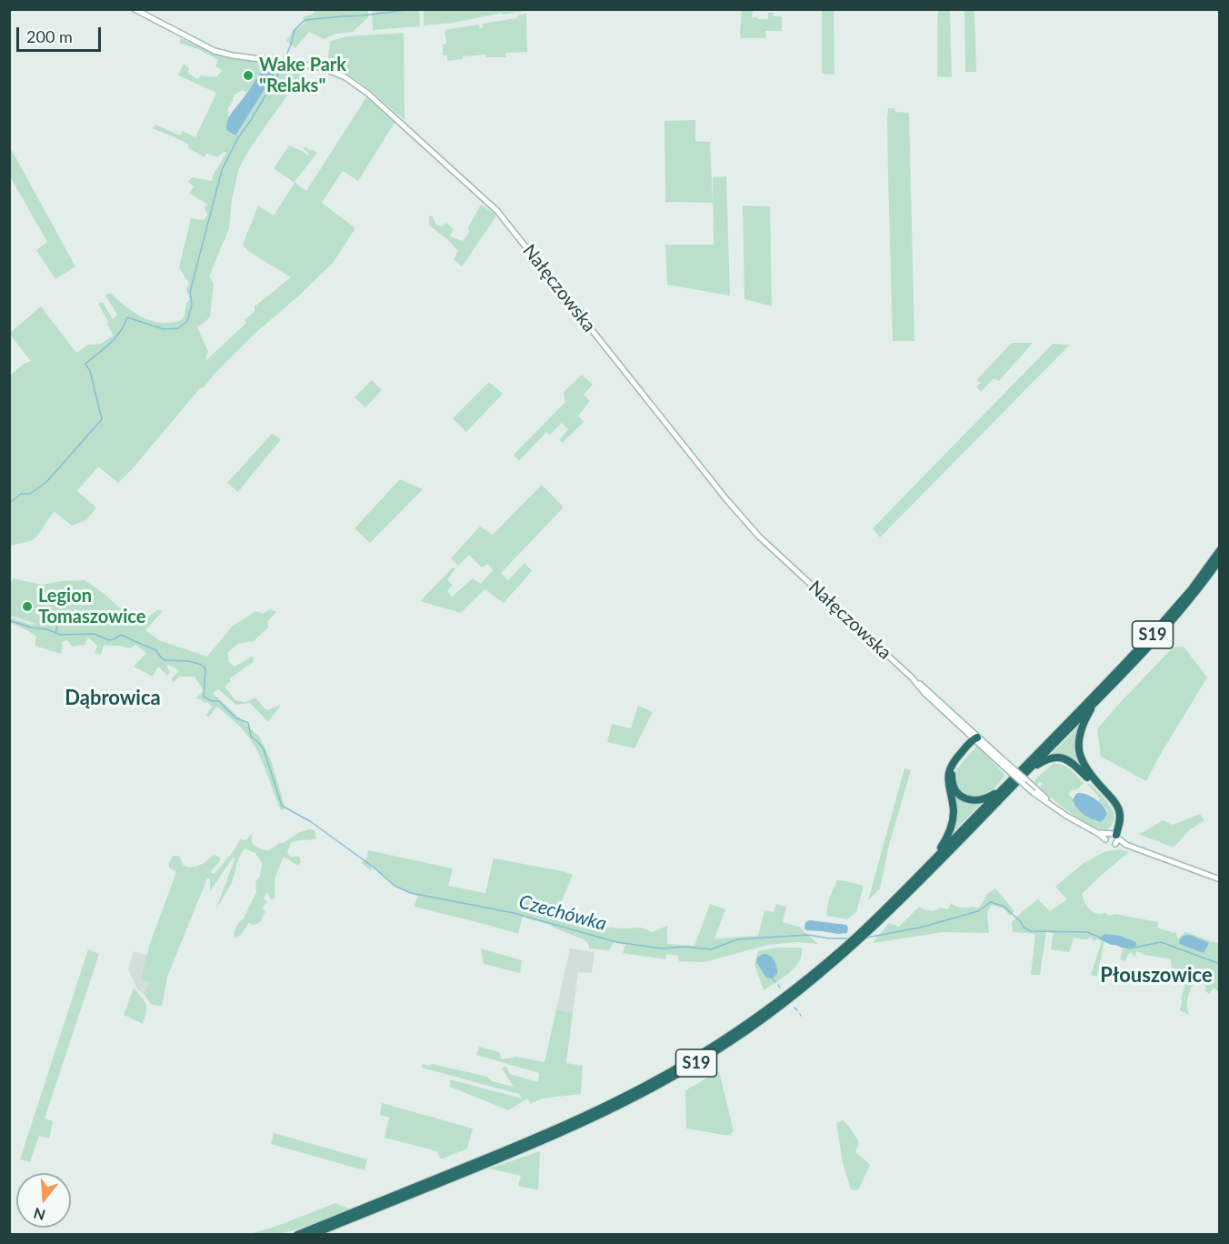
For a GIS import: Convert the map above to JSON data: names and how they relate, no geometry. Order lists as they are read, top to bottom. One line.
{"streets":{"highway":["S19"],"main road":["Nałęczowska"]},"districts":["Dąbrowica","Płouszowice"],"water":["Czechówka"],"places":["Wake Park \"Relaks\"","Legion Tomaszowice"],"scale_bar":"200 m","north":"bottom"}
